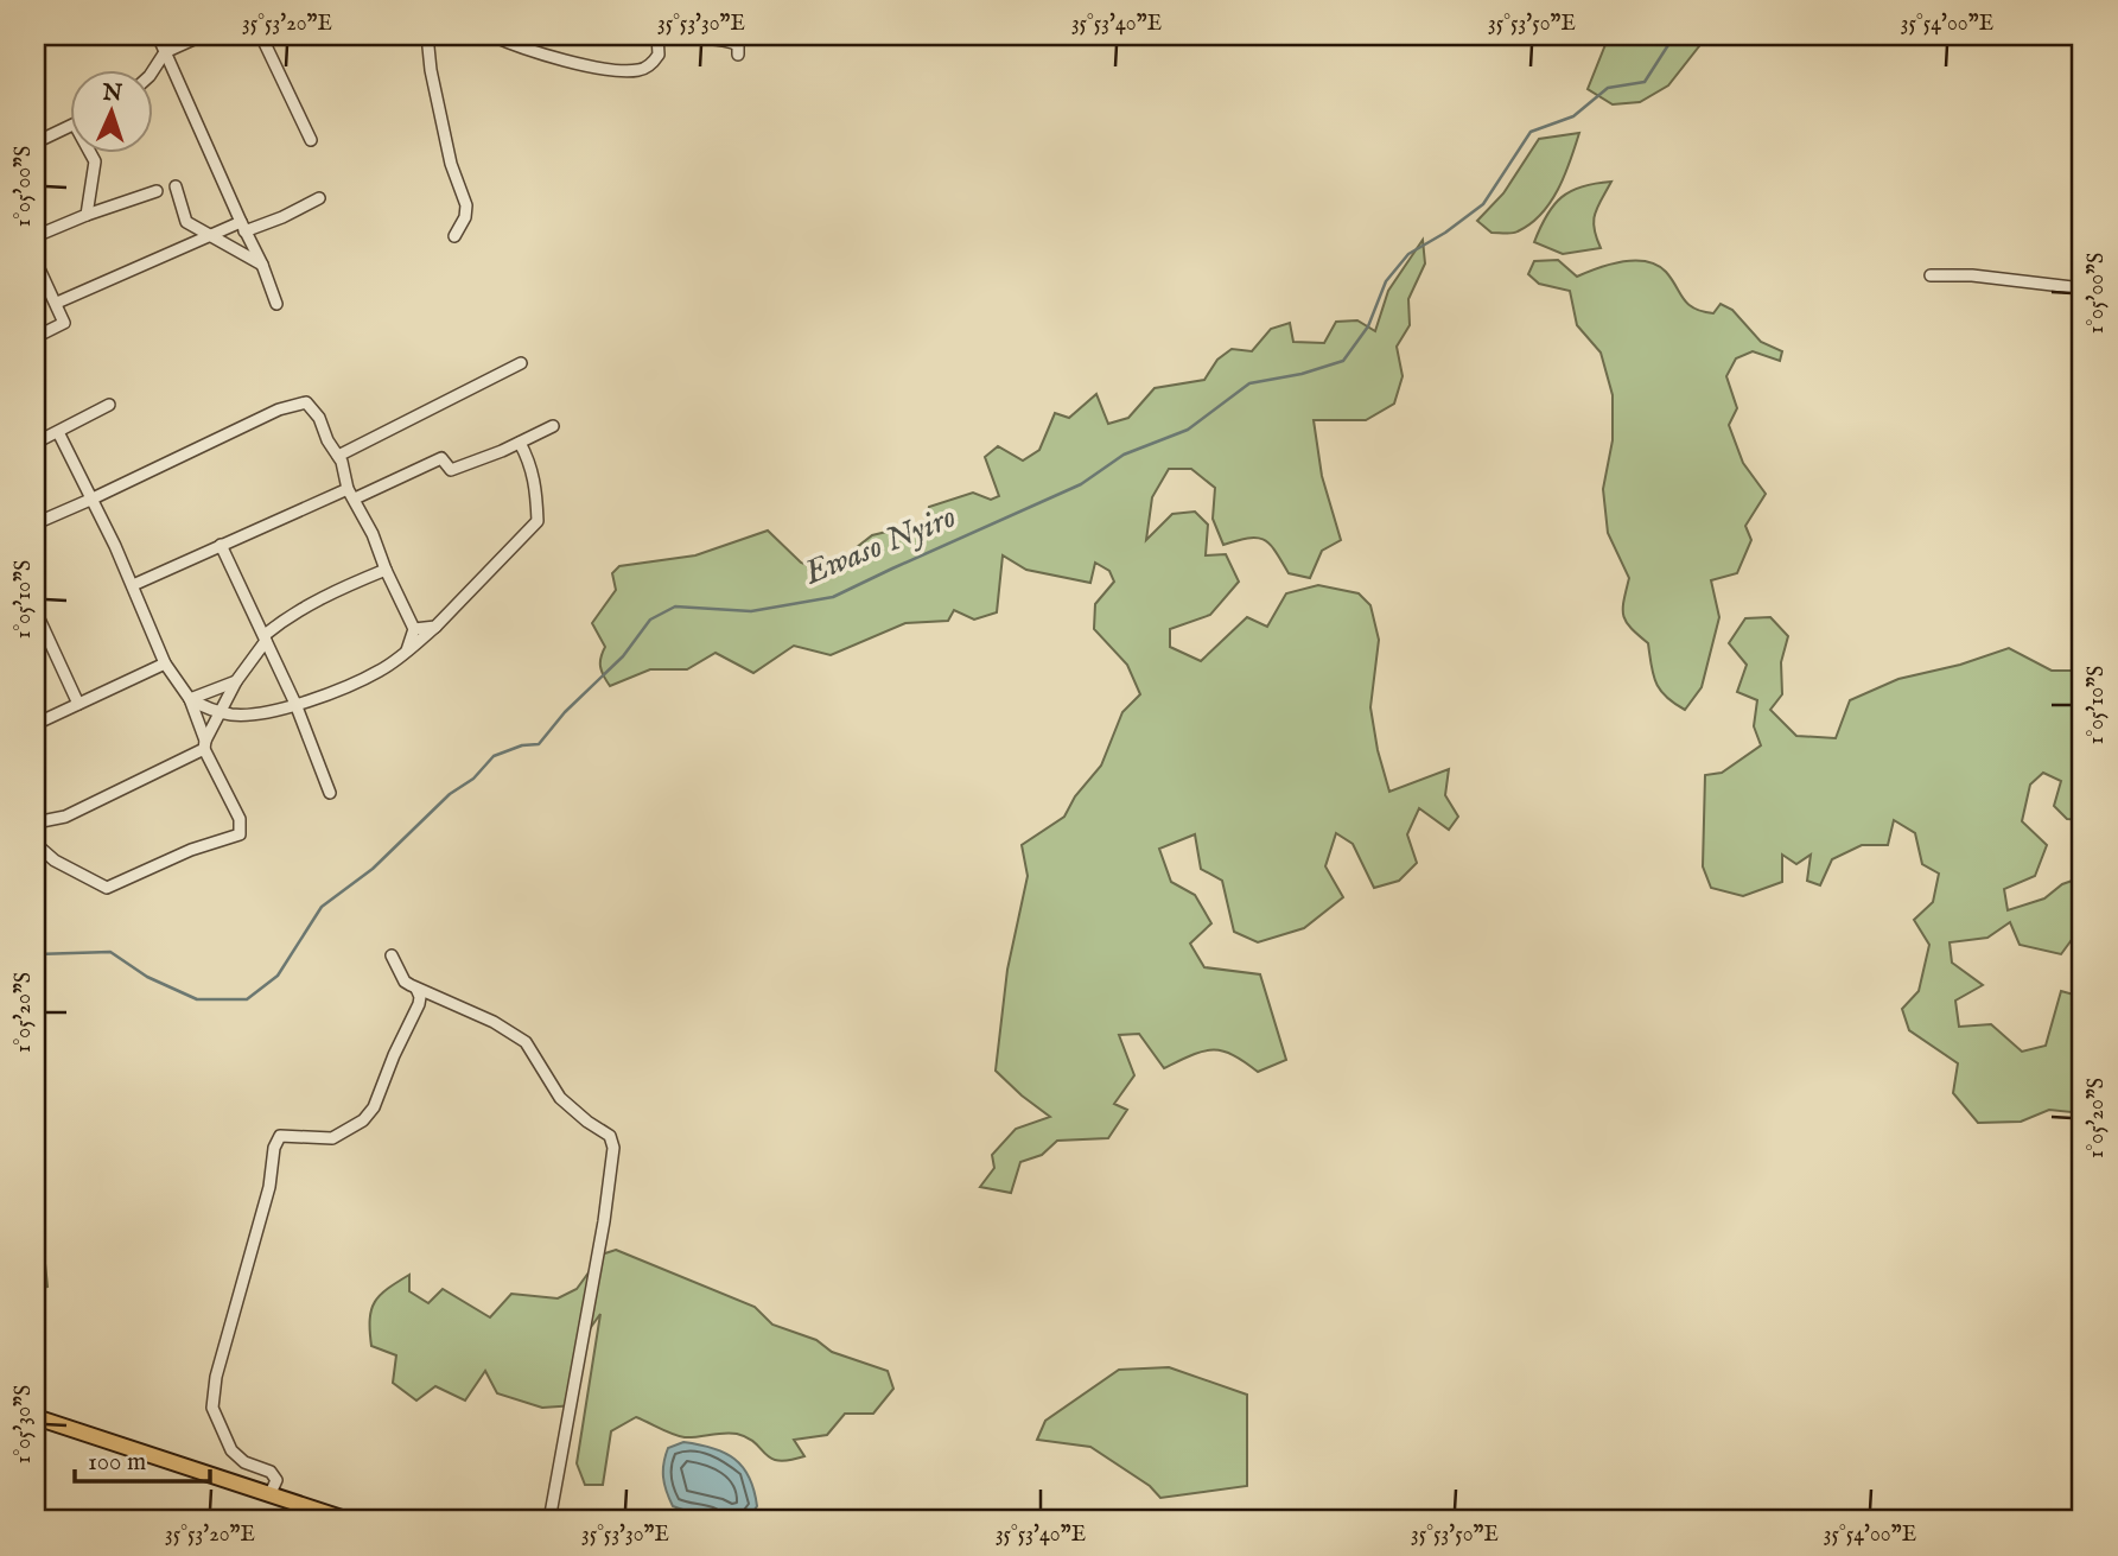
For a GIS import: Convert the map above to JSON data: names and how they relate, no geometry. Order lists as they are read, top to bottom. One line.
{"water":["Ewaso Nyiro"],"scale_bar":"100 m","north":"top","coordinates":["35°53'20\"E","35°53'30\"E","35°53'40\"E","35°53'50\"E","35°54'00\"E","1°05'00\"S","1°05'10\"S","1°05'20\"S","1°05'30\"S"]}
